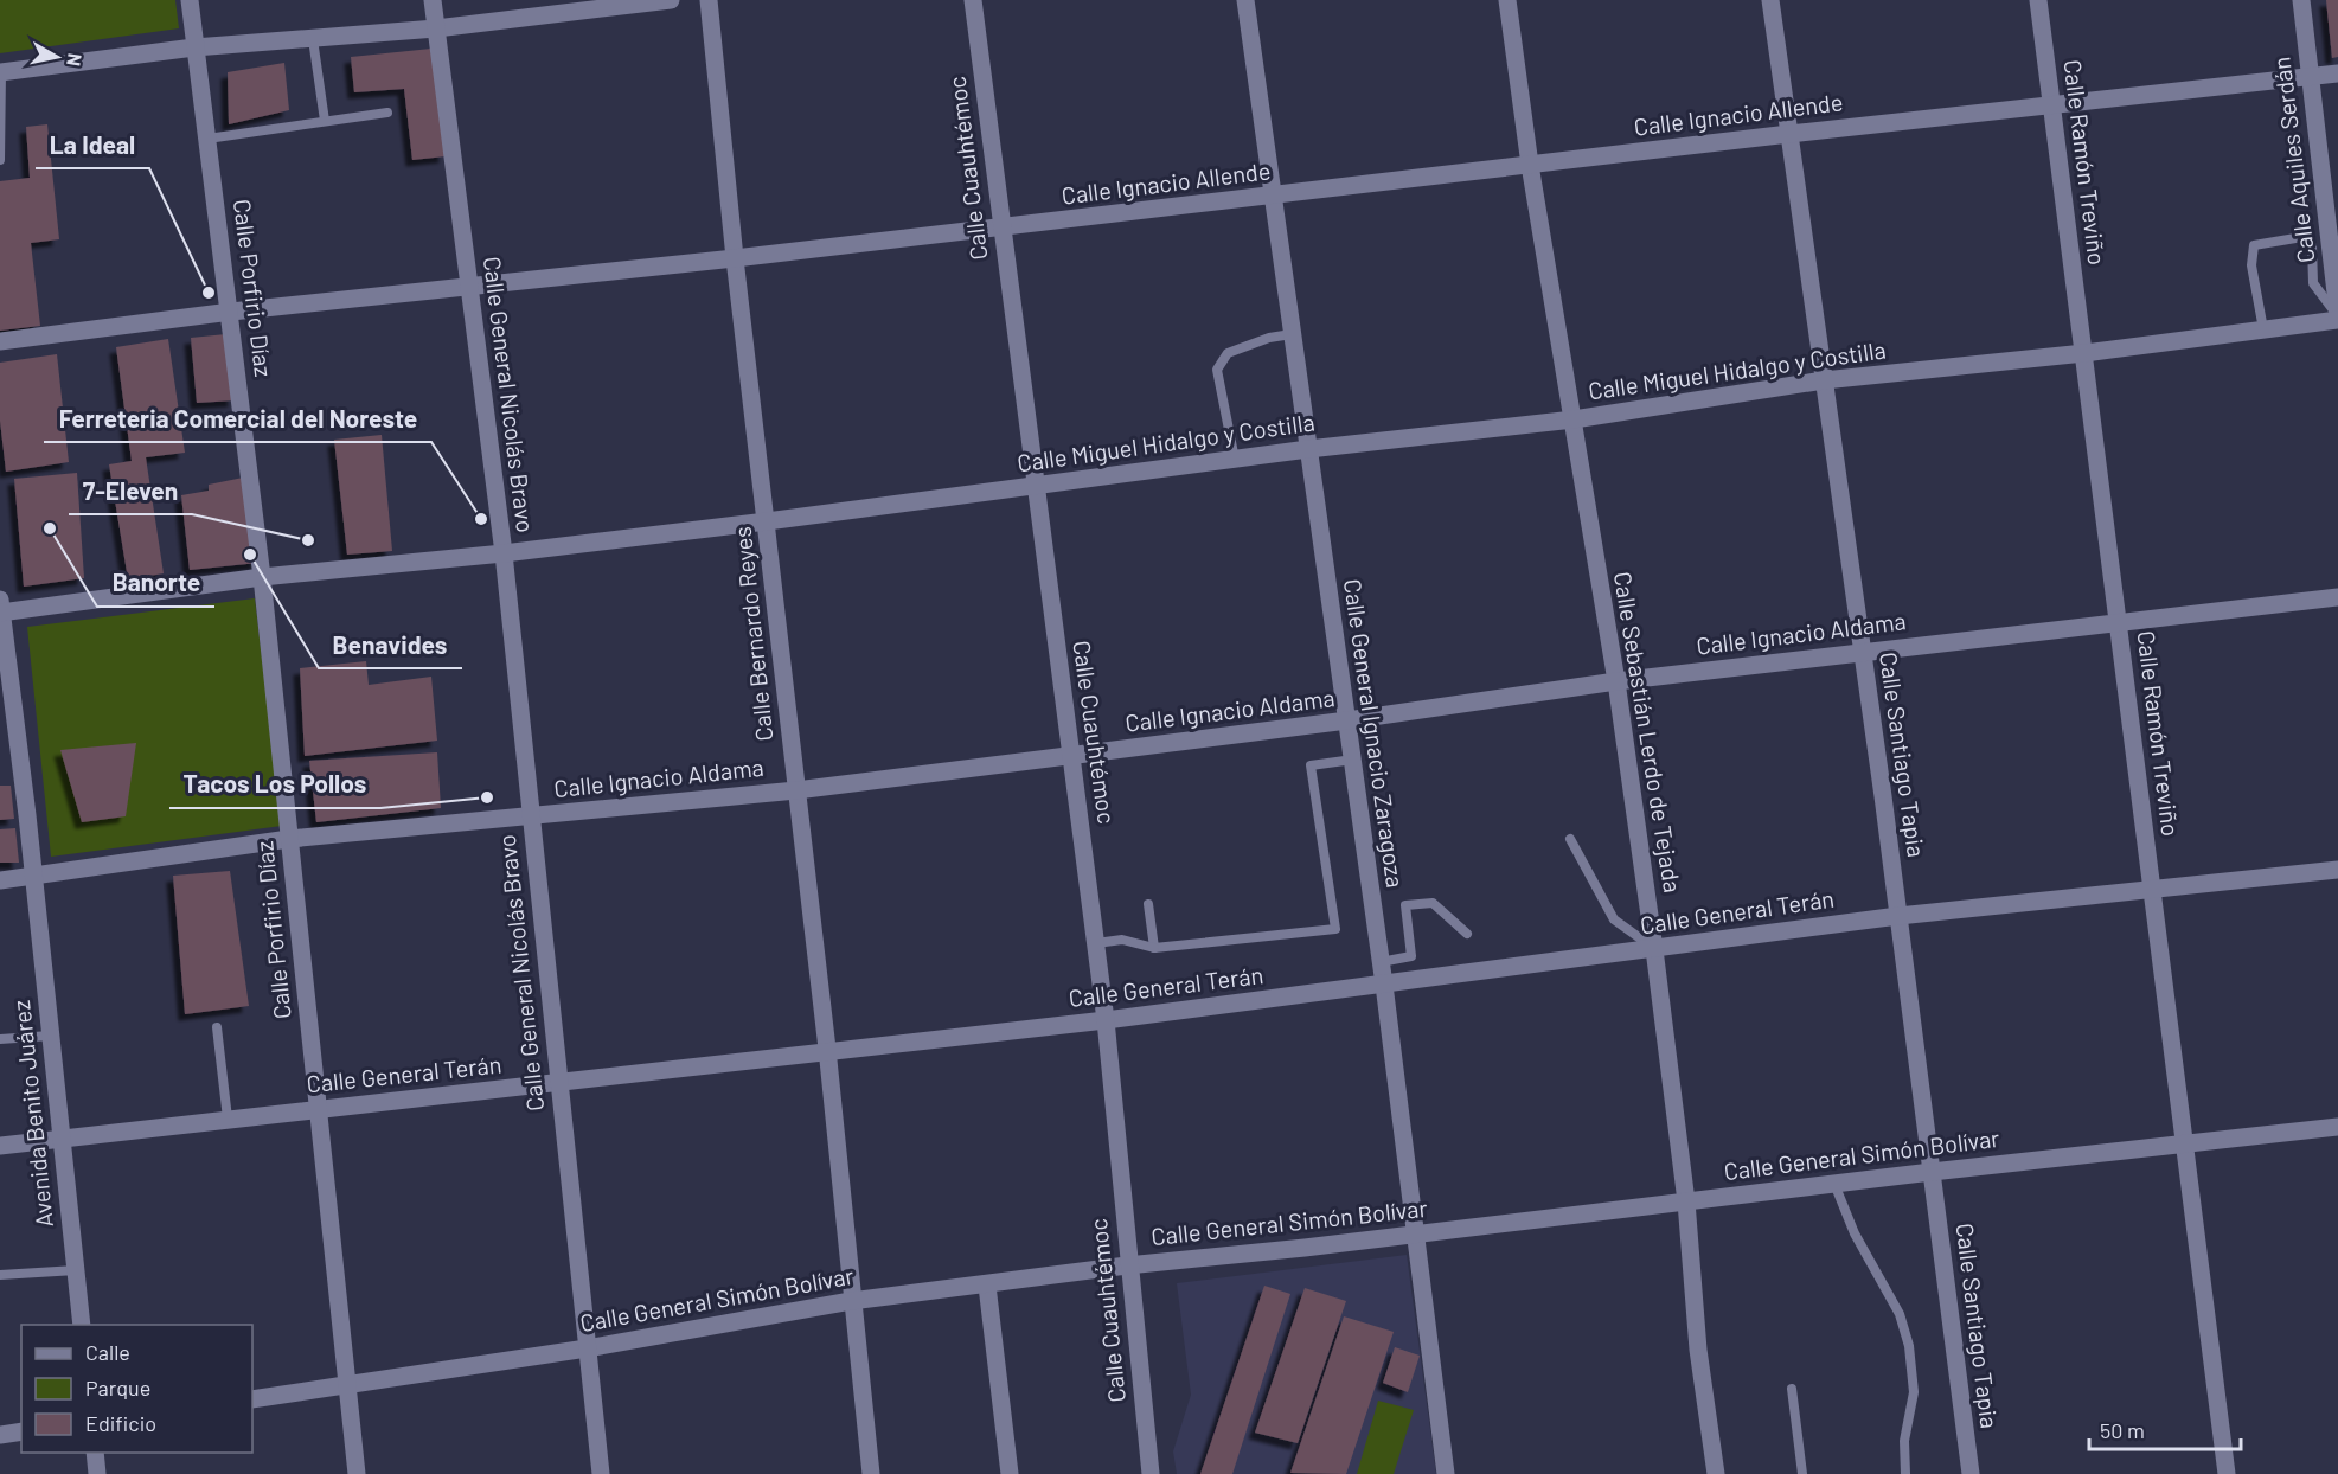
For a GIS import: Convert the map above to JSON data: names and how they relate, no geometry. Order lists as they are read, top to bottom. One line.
{"streets":{"street":["Calle Ignacio Allende","Calle Aquiles Serdán","Calle Ramón Treviño","Calle Cuauhtémoc","Calle Porfirio Díaz","Calle Miguel Hidalgo y Costilla","Calle General Nicolás Bravo","Calle Bernardo Reyes","Calle Ignacio Aldama","Calle Sebastián Lerdo de Tejada","Calle General Ignacio Zaragoza","Calle Santiago Tapia","Calle General Terán","Avenida Benito Juárez","Calle General Simón Bolívar"]},"crossings":[["Calle Ignacio Allende","Calle Aquiles Serdán"],["Calle Ignacio Allende","Calle Ramón Treviño"],["Calle Ignacio Allende","Calle Cuauhtémoc"],["Calle Ignacio Allende","Calle Porfirio Díaz"],["Calle Ignacio Allende","Calle General Nicolás Bravo"],["Calle Ignacio Allende","Calle Bernardo Reyes"],["Calle Ignacio Allende","Calle Sebastián Lerdo de Tejada"],["Calle Ignacio Allende","Calle General Ignacio Zaragoza"],["Calle Ignacio Allende","Calle Santiago Tapia"],["Calle Aquiles Serdán","Calle Miguel Hidalgo y Costilla"],["Calle Ramón Treviño","Calle Miguel Hidalgo y Costilla"],["Calle Ramón Treviño","Calle Ignacio Aldama"],["Calle Ramón Treviño","Calle General Terán"],["Calle Ramón Treviño","Calle General Simón Bolívar"],["Calle Cuauhtémoc","Calle Miguel Hidalgo y Costilla"],["Calle Cuauhtémoc","Calle Ignacio Aldama"],["Calle Cuauhtémoc","Calle General Terán"],["Calle Cuauhtémoc","Calle General Simón Bolívar"],["Calle Porfirio Díaz","Calle Miguel Hidalgo y Costilla"],["Calle Porfirio Díaz","Calle Ignacio Aldama"],["Calle Porfirio Díaz","Calle General Terán"],["Calle Porfirio Díaz","Calle General Simón Bolívar"],["Calle Miguel Hidalgo y Costilla","Calle General Nicolás Bravo"],["Calle Miguel Hidalgo y Costilla","Calle Bernardo Reyes"],["Calle Miguel Hidalgo y Costilla","Calle Sebastián Lerdo de Tejada"],["Calle Miguel Hidalgo y Costilla","Calle General Ignacio Zaragoza"],["Calle Miguel Hidalgo y Costilla","Calle Santiago Tapia"],["Calle Miguel Hidalgo y Costilla","Avenida Benito Juárez"],["Calle General Nicolás Bravo","Calle Ignacio Aldama"],["Calle General Nicolás Bravo","Calle General Terán"],["Calle General Nicolás Bravo","Calle General Simón Bolívar"],["Calle Bernardo Reyes","Calle Ignacio Aldama"],["Calle Bernardo Reyes","Calle General Terán"],["Calle Bernardo Reyes","Calle General Simón Bolívar"],["Calle Ignacio Aldama","Calle Sebastián Lerdo de Tejada"],["Calle Ignacio Aldama","Calle General Ignacio Zaragoza"],["Calle Ignacio Aldama","Calle Santiago Tapia"],["Calle Ignacio Aldama","Avenida Benito Juárez"],["Calle Sebastián Lerdo de Tejada","Calle General Terán"],["Calle Sebastián Lerdo de Tejada","Calle General Simón Bolívar"],["Calle General Ignacio Zaragoza","Calle General Terán"],["Calle General Ignacio Zaragoza","Calle General Simón Bolívar"],["Calle Santiago Tapia","Calle General Terán"],["Calle Santiago Tapia","Calle General Simón Bolívar"],["Calle General Terán","Avenida Benito Juárez"]],"places":["La Ideal","Ferreteria Comercial del Noreste","Banorte","7-Eleven","Benavides","Tacos Los Pollos"],"legend":["Calle","Parque","Edificio"],"scale_bar":"50 m","north":"right"}
